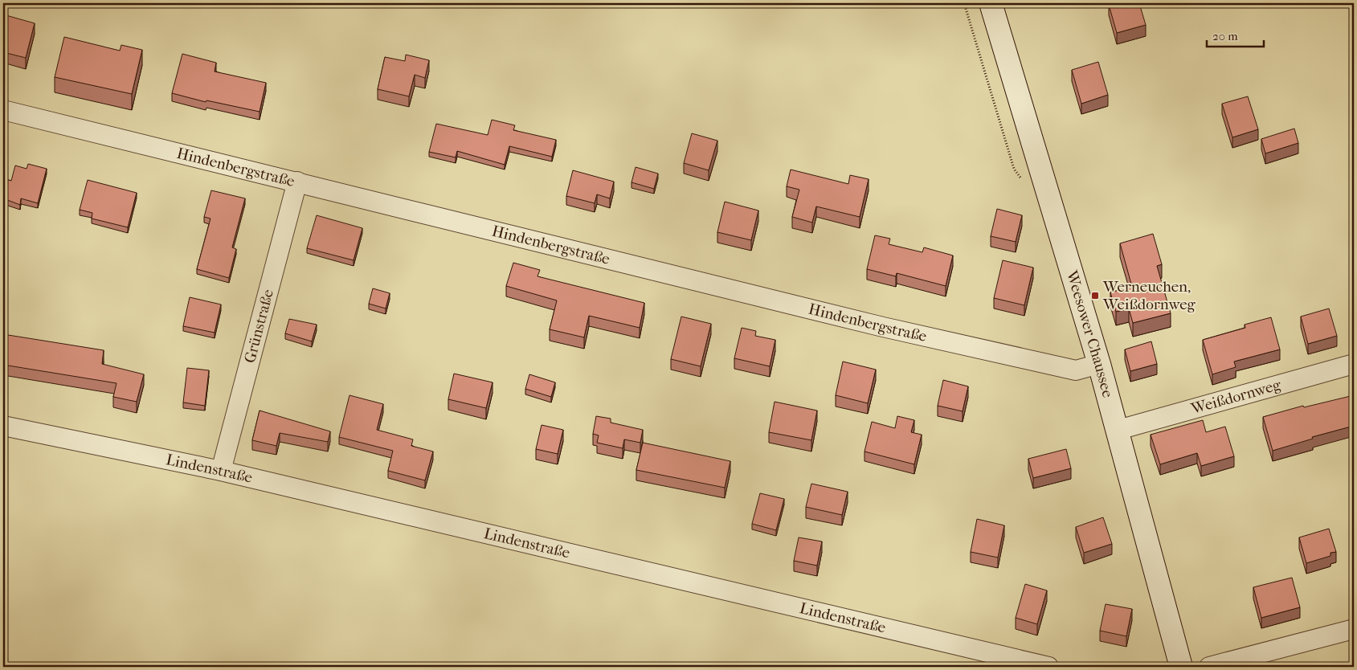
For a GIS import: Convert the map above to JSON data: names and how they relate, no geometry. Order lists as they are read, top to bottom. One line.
{"streets":{"main road":["Weesower Chaussee"],"street":["Hindenbergstraße","Grünstraße","Weißdornweg","Lindenstraße"]},"crossings":[["Hindenbergstraße","Grünstraße"],["Hindenbergstraße","Weesower Chaussee"],["Grünstraße","Lindenstraße"],["Weesower Chaussee","Weißdornweg"]],"places":{"transit":["Werneuchen, Weißdornweg"]},"scale_bar":"20 m"}
